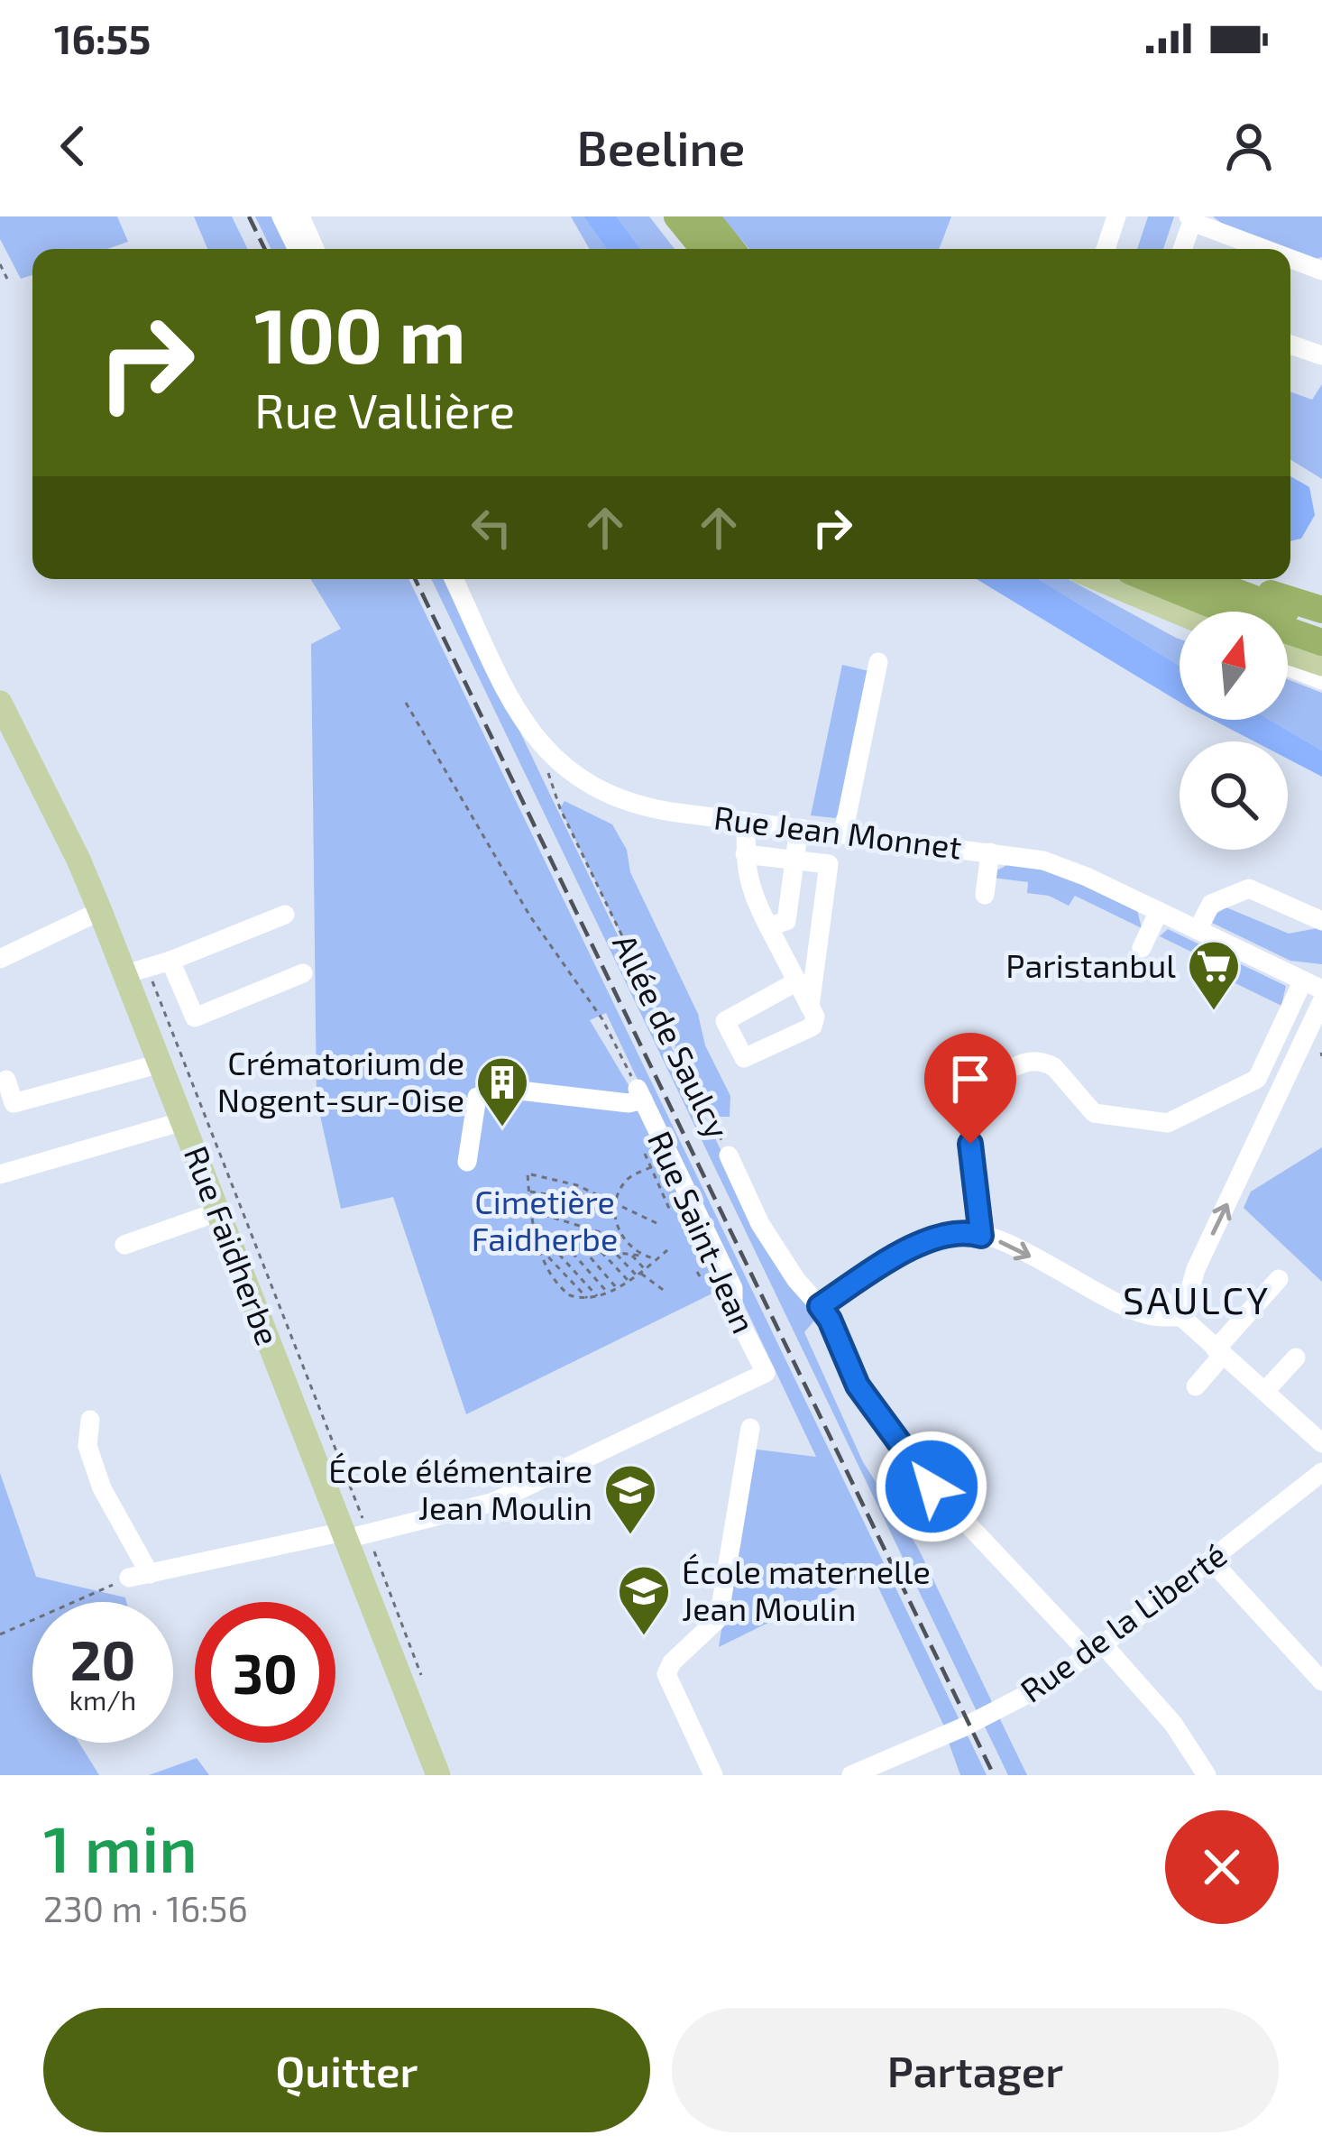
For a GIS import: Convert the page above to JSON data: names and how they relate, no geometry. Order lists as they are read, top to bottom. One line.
{"streets":{"main road":["Rue Faidherbe"],"street":["Rue Jean Monnet","Allée de Saulcy","Rue Saint-Jean","Rue de la Liberté"]},"crossings":[["Rue Jean Monnet","Allée de Saulcy"],["Allée de Saulcy","Rue de la Liberté"],["Rue Saint-Jean","Rue Faidherbe"]],"districts":["SAULCY"],"parks":["Cimetière Faidherbe"],"places":{"supermarket":["Paristanbul"],"building":["Crématorium de Nogent-sur-Oise"],"school or university":["École élémentaire Jean Moulin","École maternelle Jean Moulin"]},"north":"top","page":{"status":"16:55","header":"Beeline","turn":["100 m","Rue Vallière"],"speed":"20 km/h","limit":"30","heading":["1 min","230 m · 16:56"],"buttons":["Quitter","Partager"]}}
